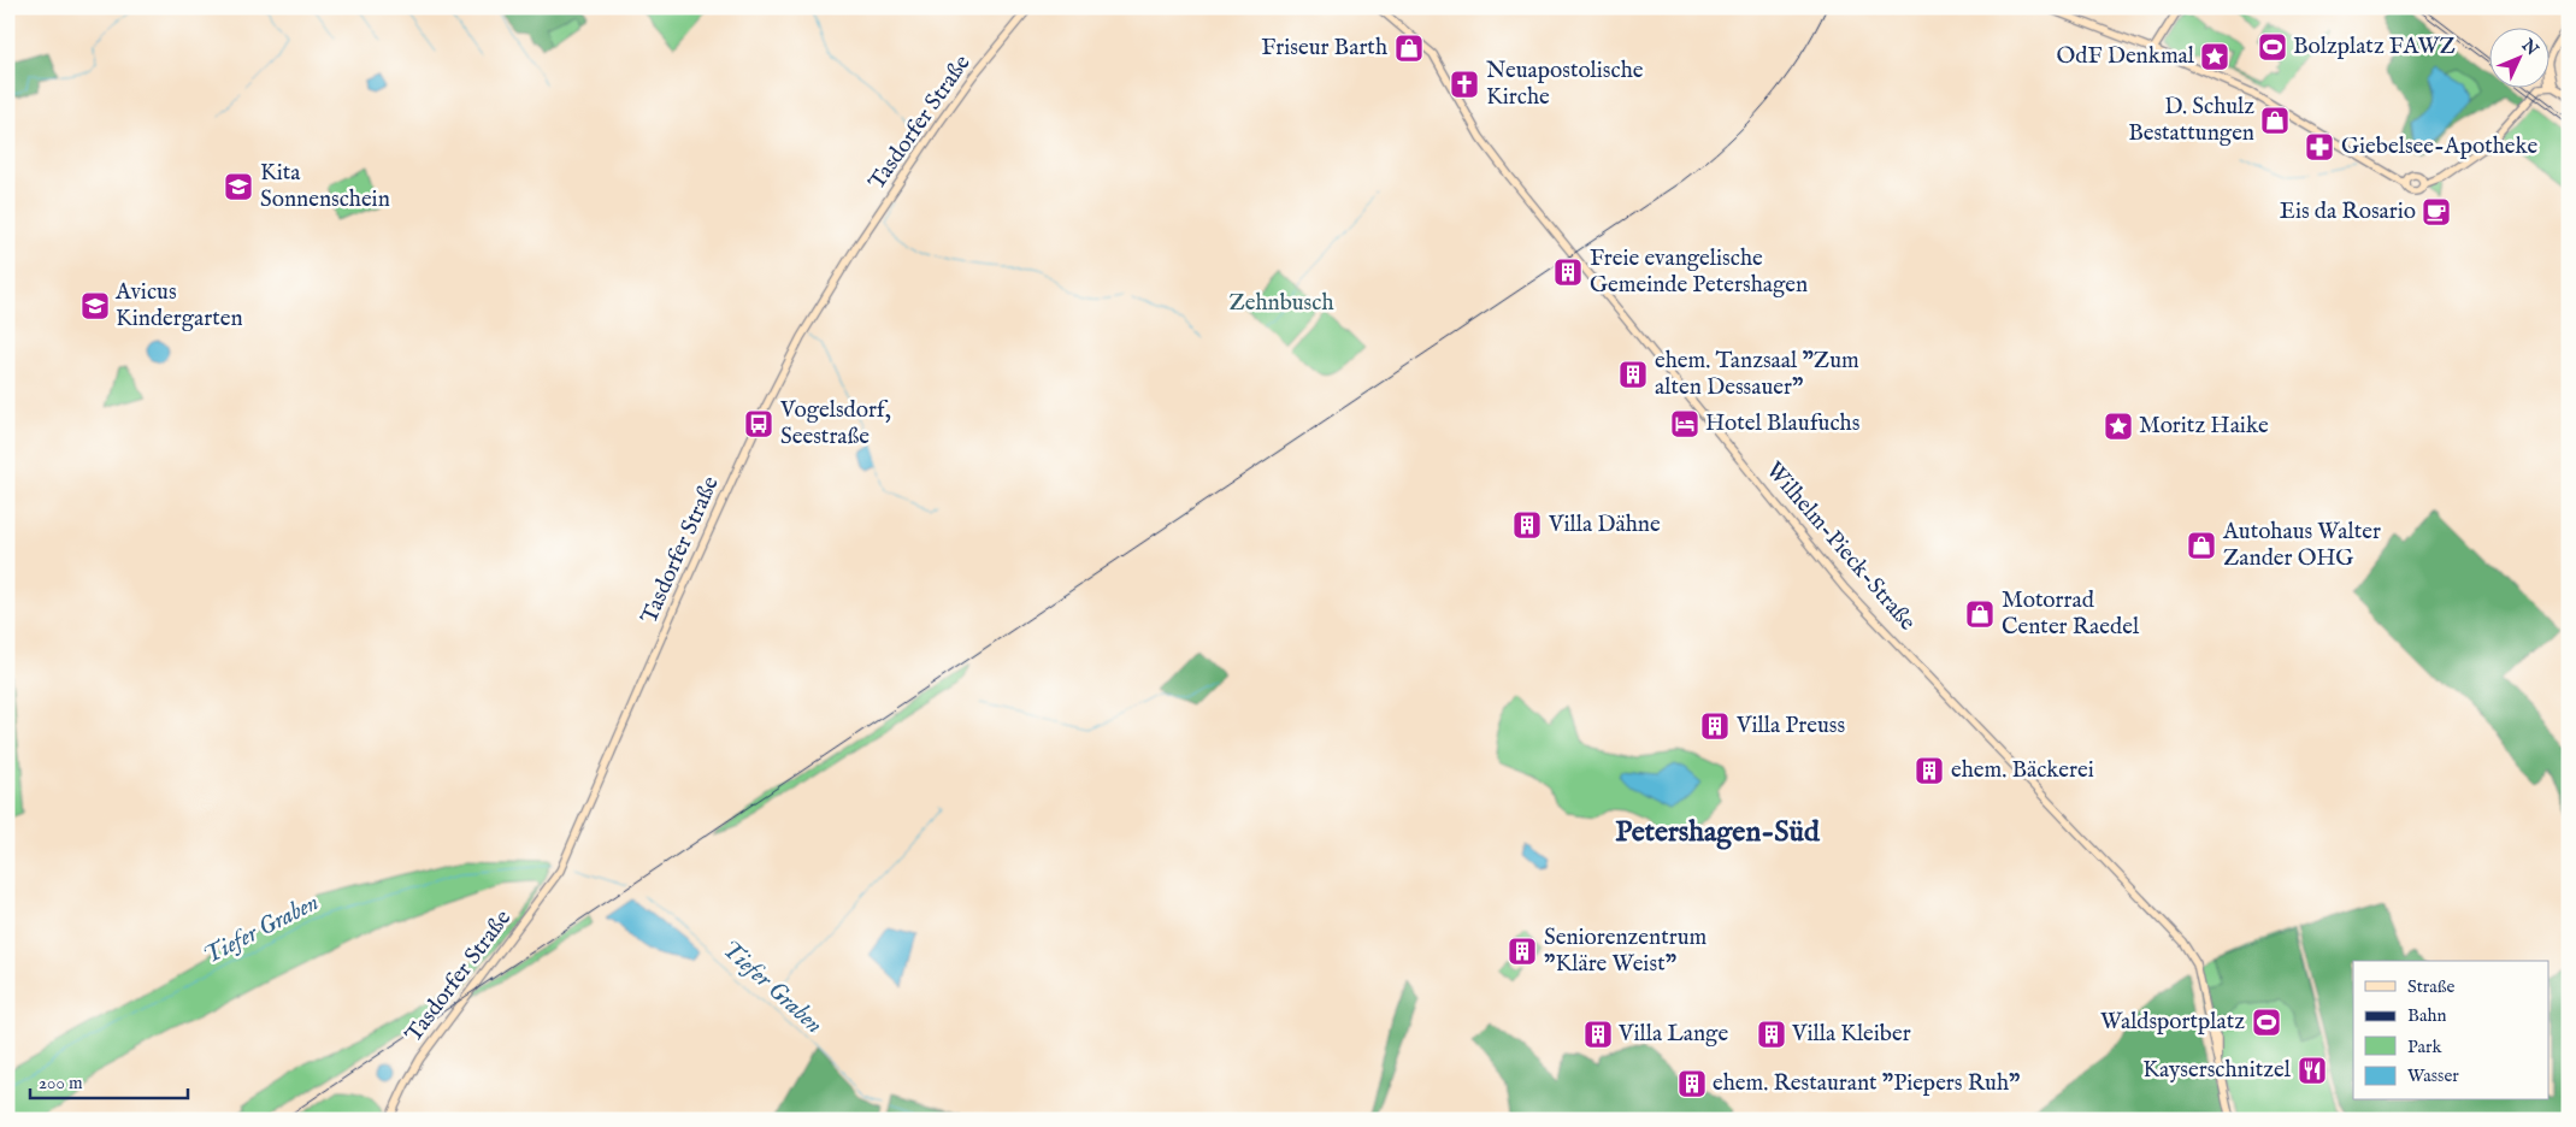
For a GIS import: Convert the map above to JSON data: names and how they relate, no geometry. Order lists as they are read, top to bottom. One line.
{"streets":{"street":["Tasdorfer Straße","Wilhelm-Pieck-Straße"]},"districts":["Petershagen-Süd"],"water":["Tiefer Graben"],"parks":["Zehnbusch"],"places":{"sports":["Bolzplatz FAWZ","Waldsportplatz"],"shop":["Friseur Barth","D. Schulz Bestattungen","Autohaus Walter Zander OHG","Motorrad Center Raedel"],"place":["OdF Denkmal","Moritz Haike"],"church":["Neuapostolische Kirche"],"pharmacy":["Giebelsee-Apotheke"],"school or university":["Kita Sonnenschein","Avicus Kindergarten"],"cafe":["Eis da Rosario"],"building":["Freie evangelische Gemeinde Petershagen","ehem. Tanzsaal \"Zum alten Dessauer\"","Villa Dähne","Villa Preuss","ehem. Bäckerei","Seniorenzentrum \"Kläre Weist\"","Villa Lange","Villa Kleiber","ehem. Restaurant \"Piepers Ruh\""],"bus stop":["Vogelsdorf, Seestraße"],"hotel":["Hotel Blaufuchs"],"restaurant":["Kayserschnitzel"]},"legend":["Straße","Bahn","Park","Wasser"],"scale_bar":"200 m","north":"top right"}
